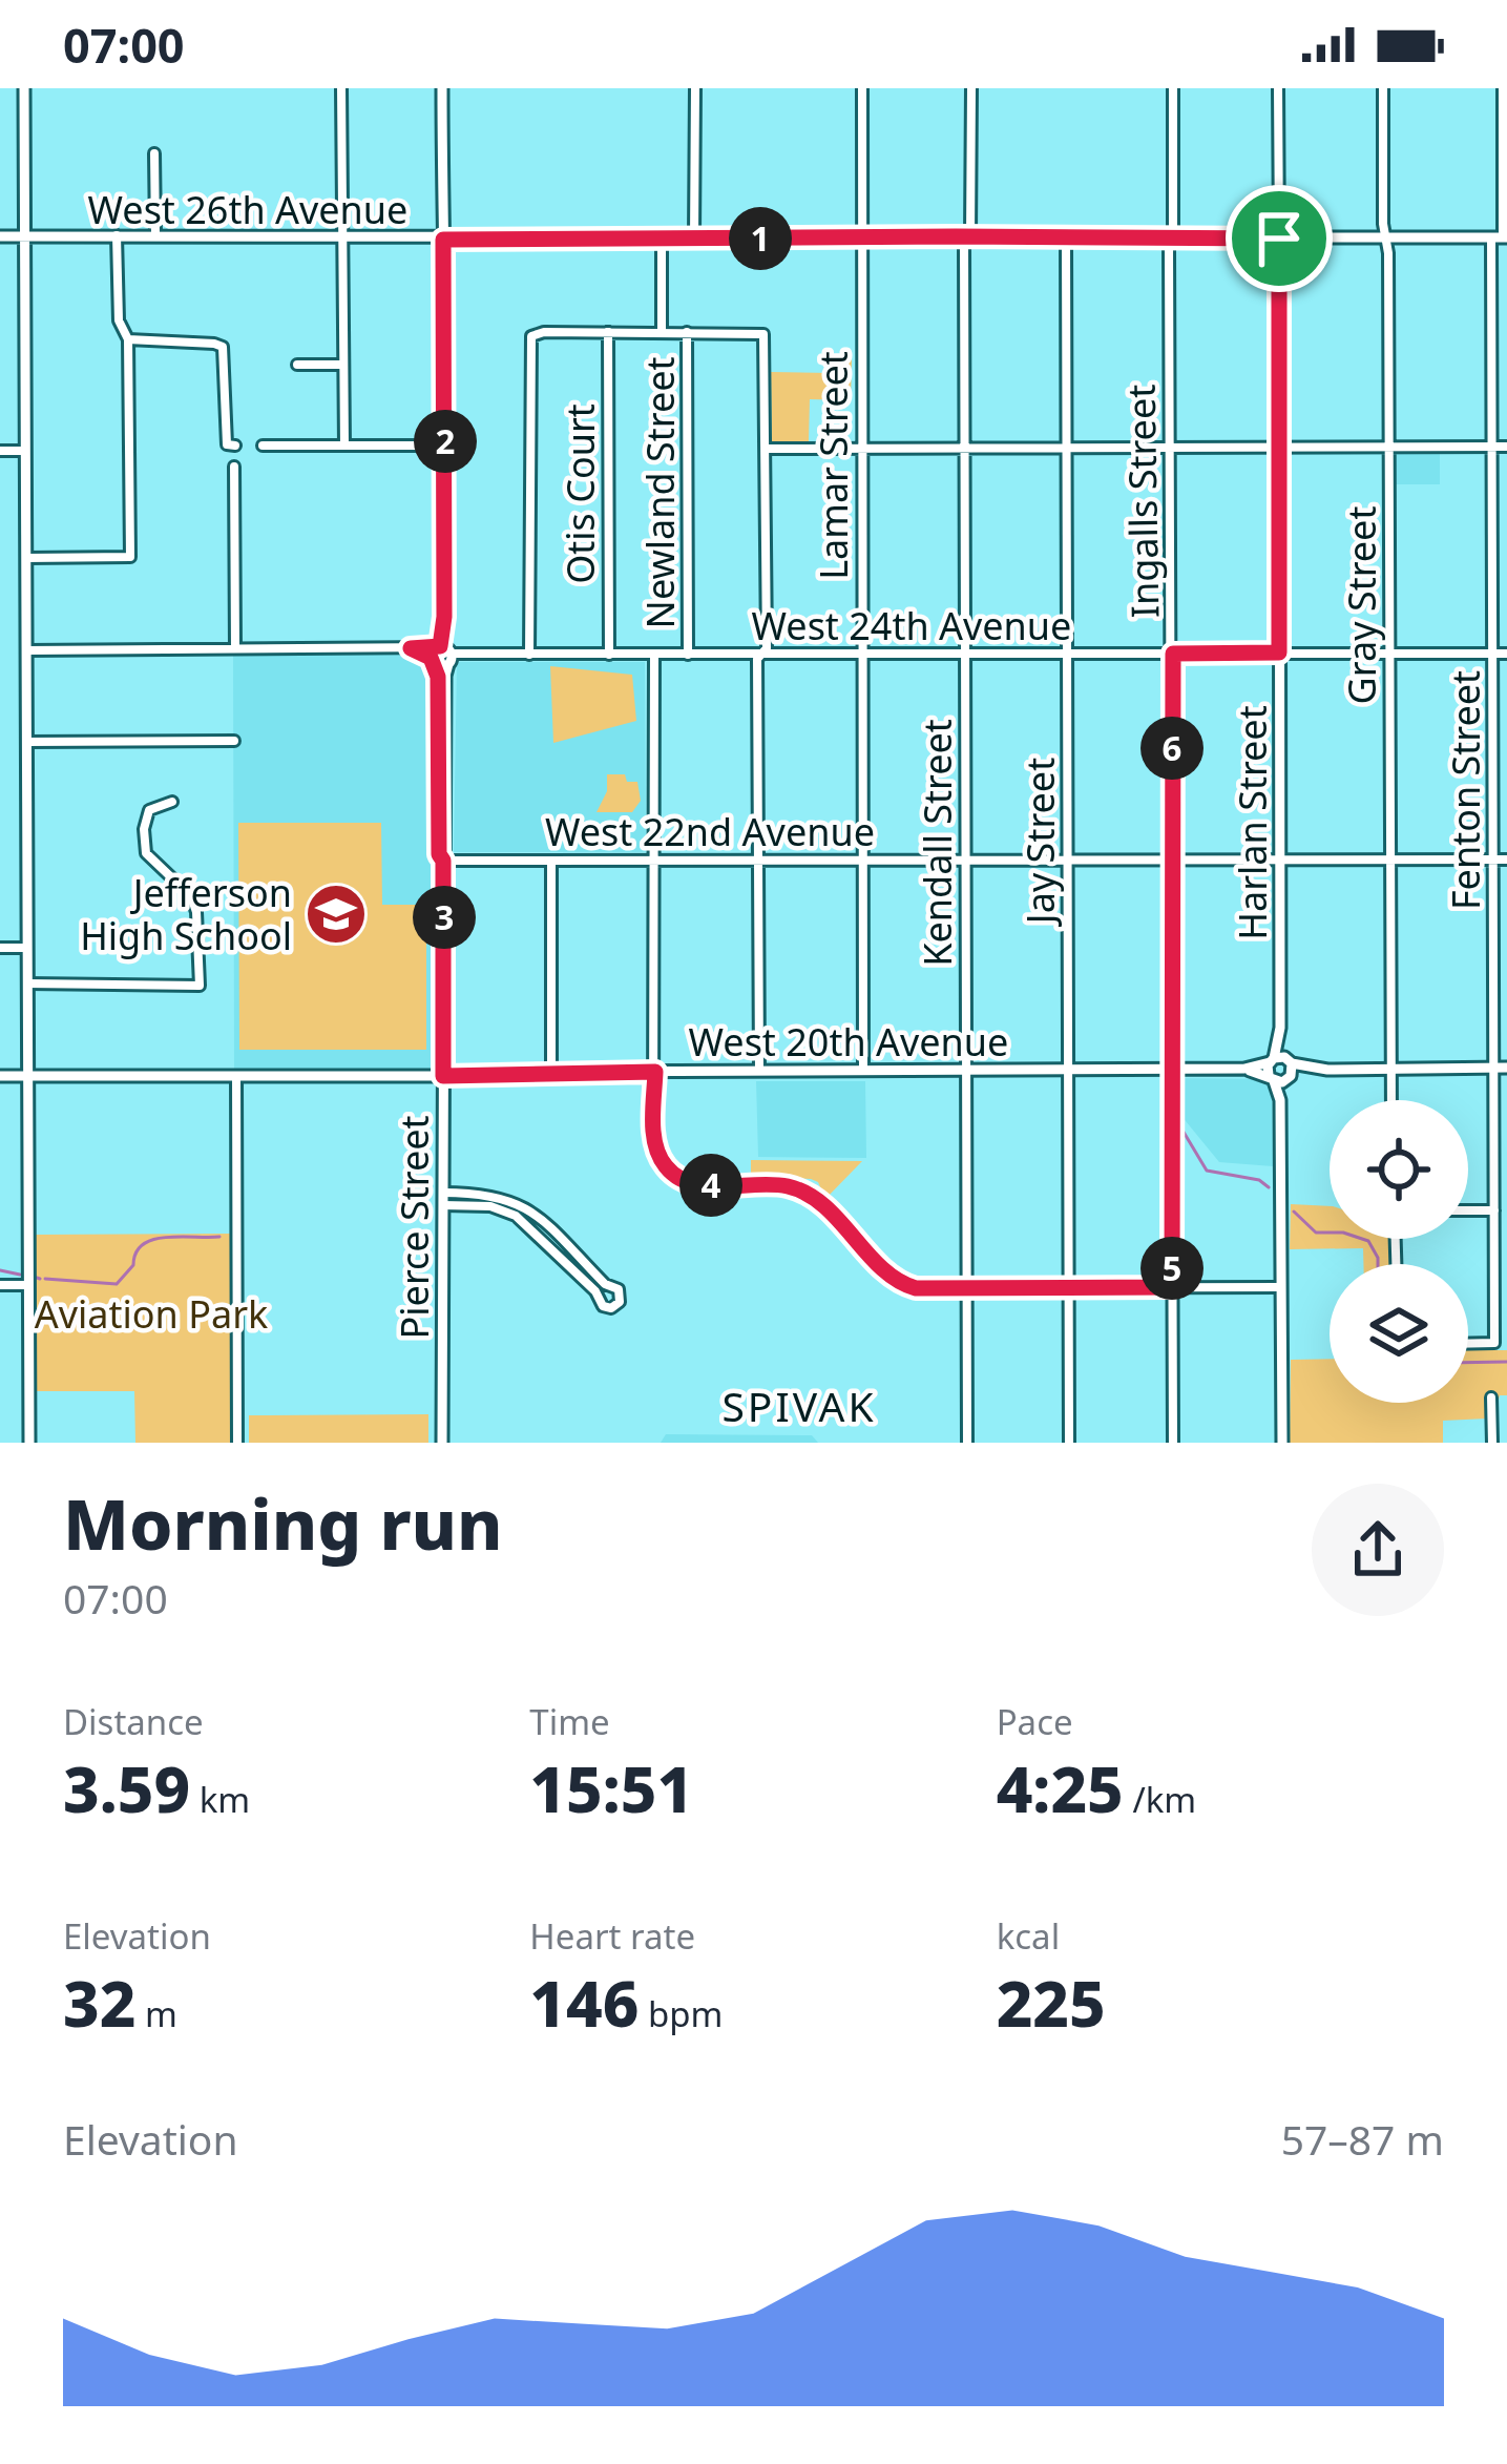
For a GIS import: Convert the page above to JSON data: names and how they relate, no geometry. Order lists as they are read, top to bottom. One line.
{"streets":{"street":["West 26th Avenue","Lamar Street","Newland Street","Otis Court","Ingalls Street","Gray Street","West 24th Avenue","Fenton Street","Harlan Street","West 22nd Avenue","Jay Street","Kendall Street","West 20th Avenue","Pierce Street"]},"crossings":[["West 26th Avenue","Lamar Street"],["West 26th Avenue","Newland Street"],["West 26th Avenue","Ingalls Street"],["West 26th Avenue","Gray Street"],["West 26th Avenue","Fenton Street"],["West 26th Avenue","Harlan Street"],["West 26th Avenue","Jay Street"],["West 26th Avenue","Kendall Street"],["West 26th Avenue","Pierce Street"],["Lamar Street","West 24th Avenue"],["Lamar Street","West 22nd Avenue"],["Lamar Street","West 20th Avenue"],["Newland Street","West 24th Avenue"],["Newland Street","West 22nd Avenue"],["Newland Street","Kendall Street"],["Newland Street","West 20th Avenue"],["Otis Court","West 24th Avenue"],["Ingalls Street","West 24th Avenue"],["Ingalls Street","West 22nd Avenue"],["Ingalls Street","West 20th Avenue"],["Gray Street","West 24th Avenue"],["Gray Street","West 22nd Avenue"],["West 24th Avenue","Fenton Street"],["West 24th Avenue","Harlan Street"],["West 24th Avenue","Jay Street"],["West 24th Avenue","Kendall Street"],["West 24th Avenue","Pierce Street"],["Fenton Street","West 22nd Avenue"],["Harlan Street","West 22nd Avenue"],["Harlan Street","West 20th Avenue"],["West 22nd Avenue","Jay Street"],["West 22nd Avenue","Kendall Street"],["West 22nd Avenue","Pierce Street"],["Jay Street","West 20th Avenue"],["Kendall Street","West 20th Avenue"],["West 20th Avenue","Pierce Street"]],"districts":["SPIVAK"],"parks":["Aviation Park"],"places":{"school or university":["Jefferson High School"]},"page":{"status":"07:00","pins":["1","2","6","3","4","5"],"heading":["Morning run","07:00"],"stats":[["Distance","3.59 km"],["Time","15:51"],["Pace","4:25 /km"],["Elevation","32 m"],["Heart rate","146 bpm"],["kcal","225"]],"chart":["Elevation","57–87 m"]}}
